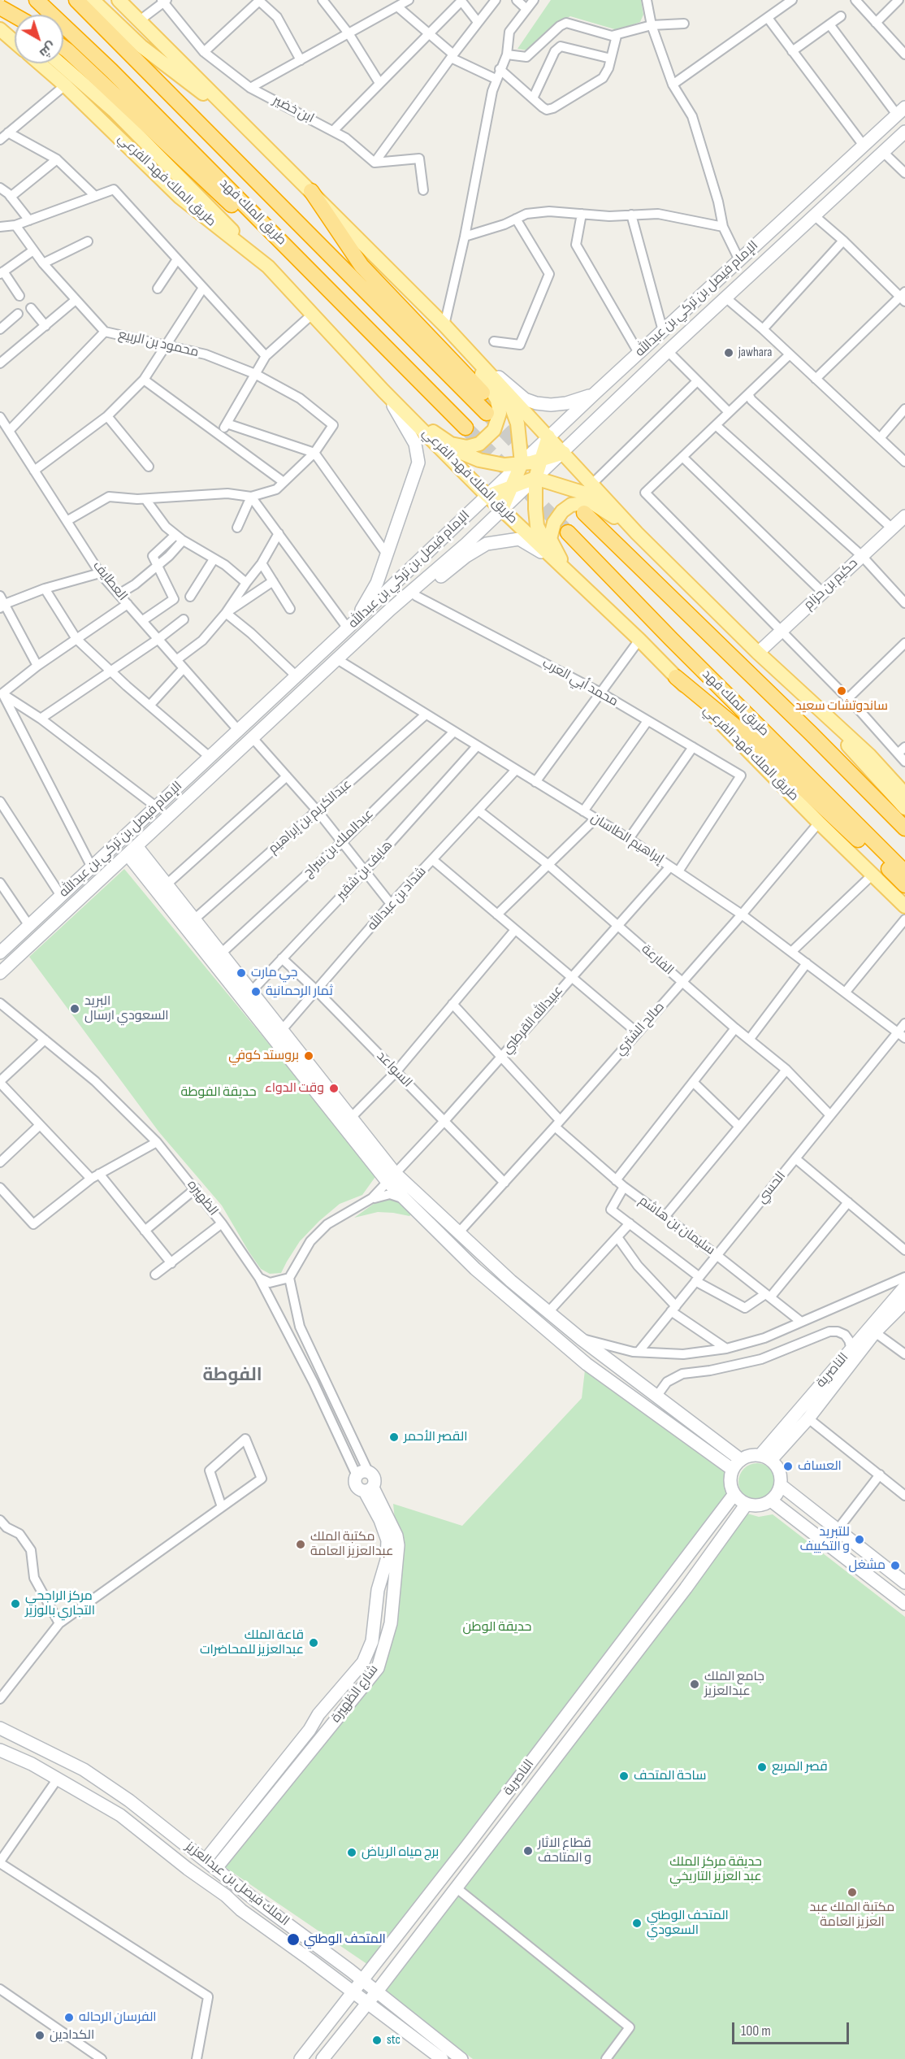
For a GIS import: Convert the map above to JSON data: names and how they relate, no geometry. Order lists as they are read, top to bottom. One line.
{"streets":{"highway":["طريق الملك فهد"],"main road":["طريق الملك فهد الفرعي","الإمام فيصل بن تركي بن عبدالله","حكيم بن حزام","الناصرية","شارع الظهيرة","الملك فيصل بن عبدالعزيز"],"street":["ابن خضير","محمود بن الربيع","العطايف","محمد أبي العرب","عبدالكريم بن إبراهيم","إبراهيم الطاسان","عبدالملك بن سراج","هايف بن شقير","شداد بن عبدالله","الفارعة","عبيدالله القرطبي","صالح الشتري","السواعد","الحسي","الظهيره","سليمان بن هاشم"]},"crossings":[["طريق الملك فهد الفرعي","الإمام فيصل بن تركي بن عبدالله"],["طريق الملك فهد الفرعي","صالح الشتري"],["الإمام فيصل بن تركي بن عبدالله","العطايف"],["الإمام فيصل بن تركي بن عبدالله","إبراهيم الطاسان"],["محمد أبي العرب","عبيدالله القرطبي"],["عبدالكريم بن إبراهيم","إبراهيم الطاسان"],["إبراهيم الطاسان","عبدالملك بن سراج"],["إبراهيم الطاسان","هايف بن شقير"],["إبراهيم الطاسان","شداد بن عبدالله"],["إبراهيم الطاسان","عبيدالله القرطبي"],["إبراهيم الطاسان","صالح الشتري"],["إبراهيم الطاسان","الحسي"],["هايف بن شقير","السواعد"],["شداد بن عبدالله","الفارعة"],["شداد بن عبدالله","السواعد"],["الفارعة","عبيدالله القرطبي"],["الفارعة","صالح الشتري"],["الفارعة","الحسي"],["عبيدالله القرطبي","السواعد"],["عبيدالله القرطبي","سليمان بن هاشم"],["صالح الشتري","السواعد"],["صالح الشتري","سليمان بن هاشم"],["الحسي","سليمان بن هاشم"],["الظهيره","شارع الظهيرة"],["الناصرية","الملك فيصل بن عبدالعزيز"],["شارع الظهيرة","الملك فيصل بن عبدالعزيز"]],"districts":["الفوطة"],"parks":["حديقة الفوطة","حديقة الوطن","حديقة مركز الملك عبد العزيز التاريخي"],"places":["jawhara","ساندوتشات سعيد","جي مارت","ثمار الرحمانية","البريد السعودي ارسال","بروستد كوفي","وقت الدواء","القصر الأحمر","العساف","للتبريد و التكييف","مكتبة الملك عبدالعزيز العامة","مشغل","مركز الراجحي التجاري بالوزير","قاعة الملك عبدالعزيز للمحاضرات","جامع الملك عبدالعزيز","قصر المربع","ساحة المتحف","قطاع الاثار و المتاحف","برج مياه الرياض","مكتبة الملك عبد العزيز العامة","المتحف الوطني السعودي","المتحف الوطني","الفرسان الرحاله","الكدادين","stc"],"scale_bar":"100 m","north":"bottom right"}
